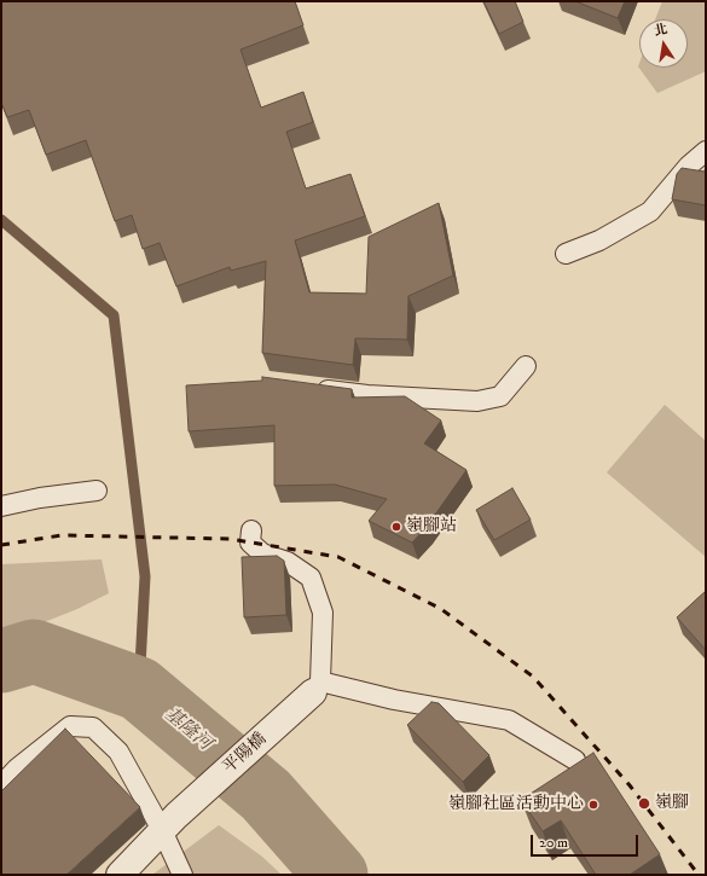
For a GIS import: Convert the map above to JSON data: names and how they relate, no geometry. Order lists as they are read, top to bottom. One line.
{"streets":{"street":["平陽橋"]},"water":["基隆河"],"places":["嶺腳站","嶺腳","嶺腳社區活動中心"],"scale_bar":"20 m","north":"top"}
